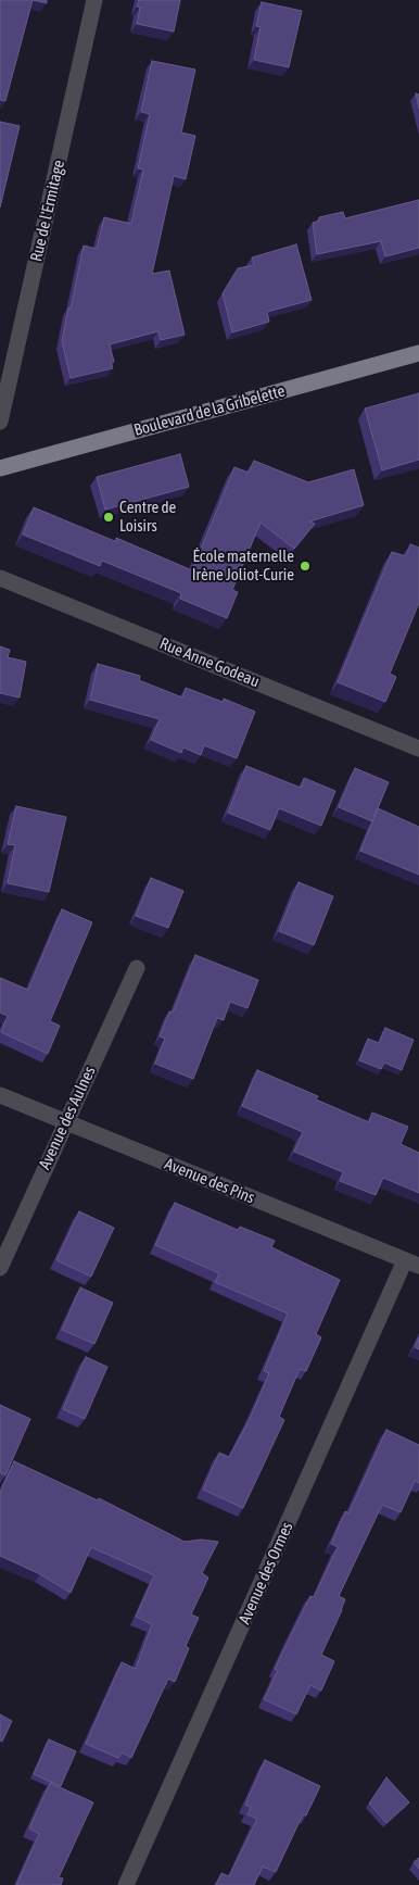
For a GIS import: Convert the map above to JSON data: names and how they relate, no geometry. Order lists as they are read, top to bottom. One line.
{"streets":{"main road":["Boulevard de la Gribelette"],"street":["Rue de l'Ermitage","Rue Anne Godeau","Avenue des Aulnes","Avenue des Pins","Avenue des Ormes"]},"crossings":[["Avenue des Aulnes","Avenue des Pins"],["Avenue des Pins","Avenue des Ormes"]],"places":["Centre de Loisirs","École maternelle Irène Joliot-Curie"]}
